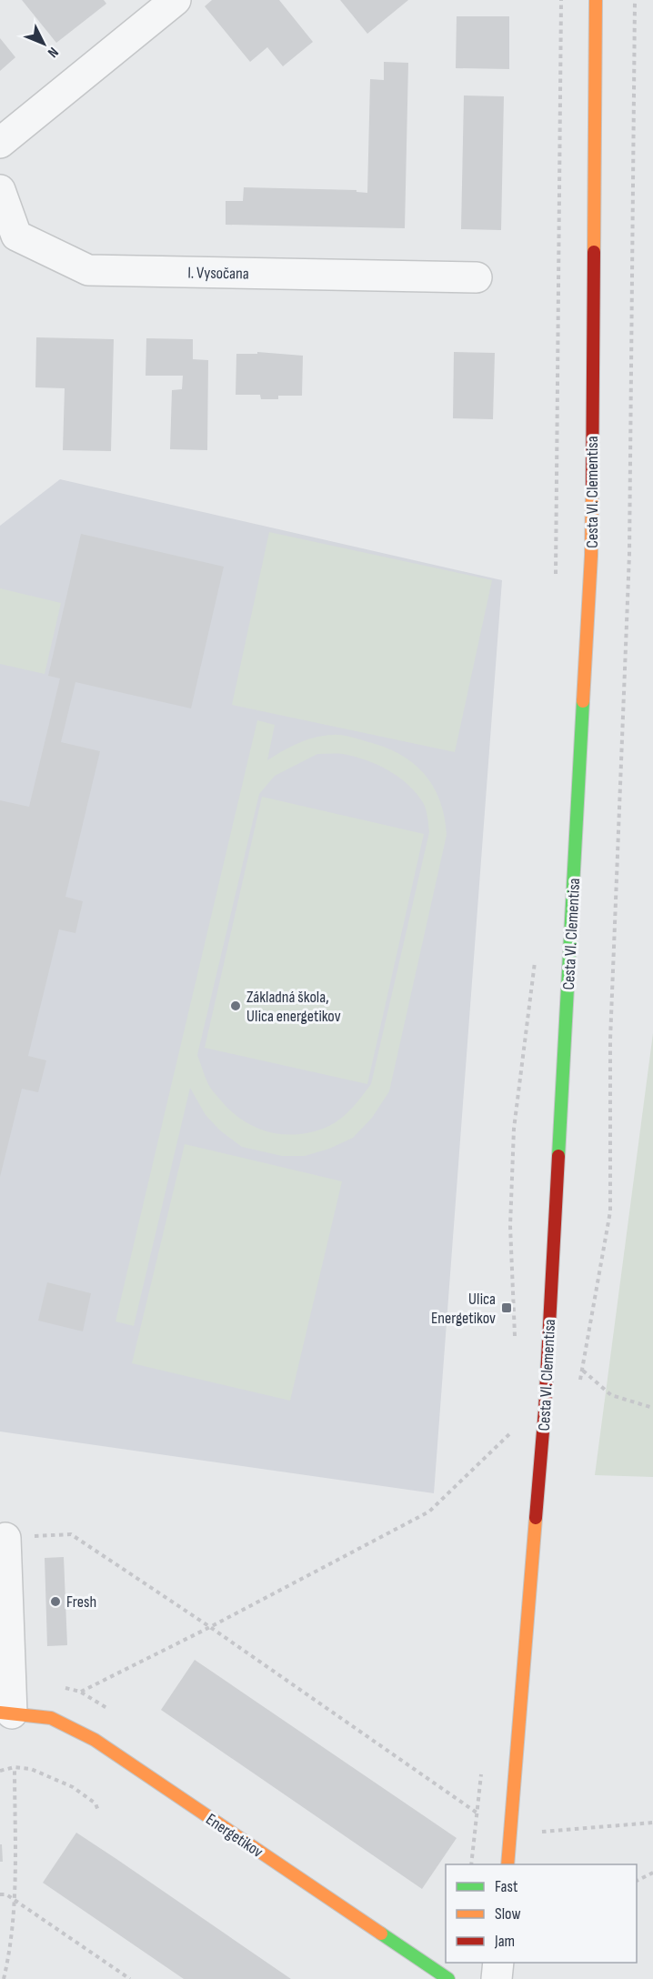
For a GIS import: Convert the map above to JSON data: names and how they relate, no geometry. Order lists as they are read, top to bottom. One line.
{"streets":{"street":["I. Vysočana","Cesta Vl. Clementisa","Energetikov"]},"places":{"other":["Základná škola, Ulica energetikov","Fresh"],"transit":["Ulica Energetikov"]},"legend":["Fast","Slow","Jam"],"north":"bottom right"}
